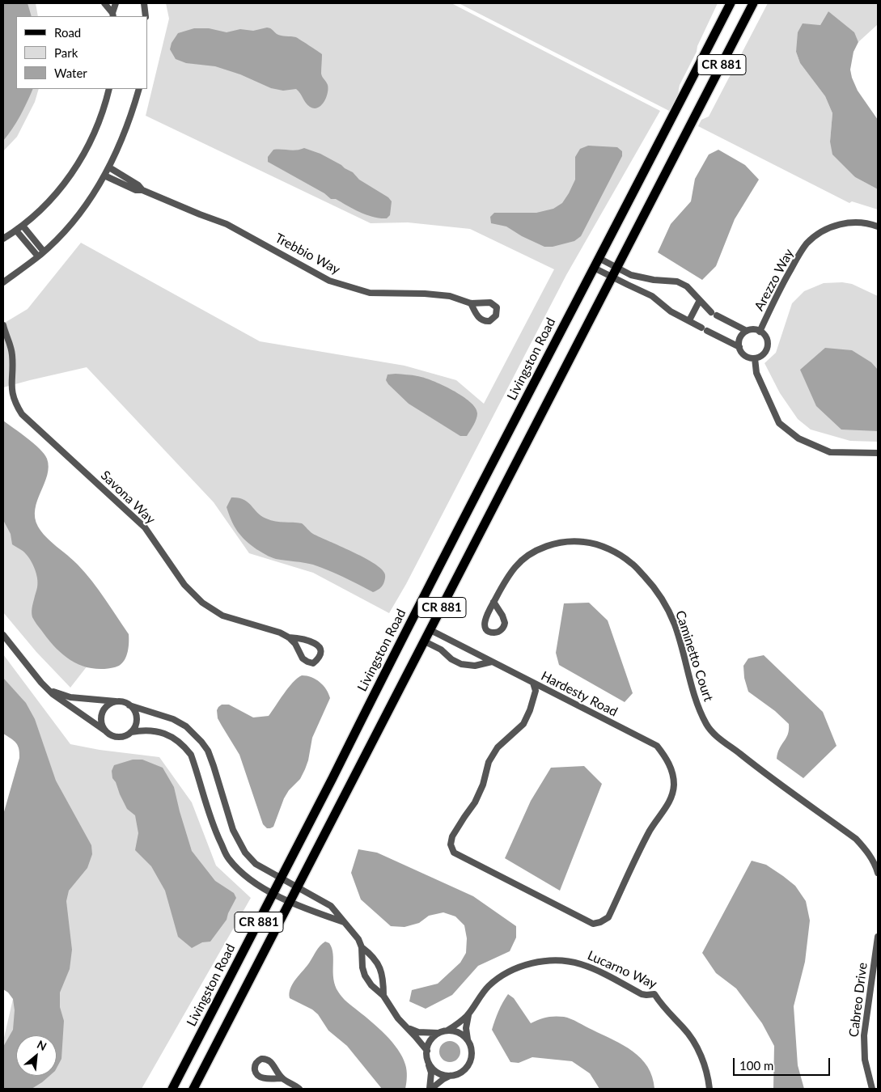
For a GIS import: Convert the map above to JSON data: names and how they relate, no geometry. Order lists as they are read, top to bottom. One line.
{"streets":{"main road":["CR 881","Livingston Road"],"street":["Trebbio Way","Arezzo Way","Savona Way","Caminetto Court","Hardesty Road","Lucarno Way","Cabreo Drive"]},"crossings":[["CR 881","Hardesty Road"]],"legend":["Road","Park","Water"],"scale_bar":"100 m","north":"top right"}
